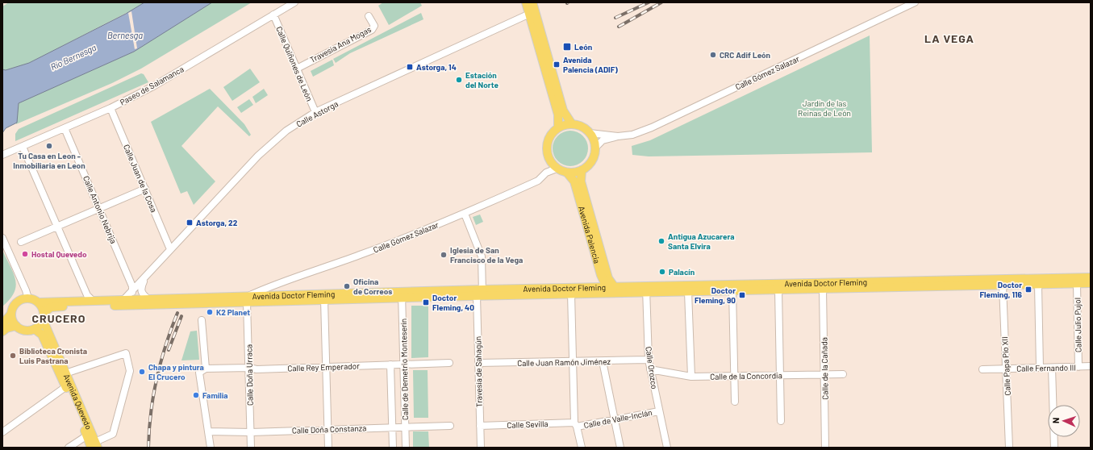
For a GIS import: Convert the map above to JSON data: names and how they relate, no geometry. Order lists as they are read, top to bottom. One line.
{"streets":{"main road":["Avenida Palencia","Avenida Doctor Fleming","Avenida Quevedo"],"street":["Travesía Ana Mogas","Calle Quiñones de León","Calle Gómez Salazar","Paseo de Salamanca","Calle Astorga","Calle Juan de la Cosa","Calle Antonio Nebrija","Calle Julio Pujol","Calle Juan Ramón Jiménez","Calle Papa Pío XII","Calle Rey Emperador","Calle Orozco","Calle Fernando III","Calle de la Cañada","Calle de Demetrio Monteserín","Travesía de Sahagún","Calle Doña Urraca","Calle de la Concordia","Calle de Valle-Inclán","Calle Sevilla","Calle Doña Constanza"]},"crossings":[["Travesía Ana Mogas","Calle Quiñones de León"],["Calle Quiñones de León","Paseo de Salamanca"],["Calle Quiñones de León","Calle Astorga"],["Calle Gómez Salazar","Avenida Palencia"],["Calle Gómez Salazar","Avenida Doctor Fleming"],["Calle Gómez Salazar","Travesía de Sahagún"],["Calle Gómez Salazar","Calle Doña Urraca"],["Paseo de Salamanca","Calle Juan de la Cosa"],["Paseo de Salamanca","Calle Antonio Nebrija"],["Calle Astorga","Calle Juan de la Cosa"],["Calle Astorga","Calle Antonio Nebrija"],["Calle Astorga","Avenida Doctor Fleming"],["Avenida Palencia","Avenida Doctor Fleming"],["Avenida Doctor Fleming","Calle Julio Pujol"],["Avenida Doctor Fleming","Calle Papa Pío XII"],["Avenida Doctor Fleming","Calle Orozco"],["Avenida Doctor Fleming","Calle de la Cañada"],["Avenida Doctor Fleming","Calle de Demetrio Monteserín"],["Avenida Doctor Fleming","Travesía de Sahagún"],["Avenida Doctor Fleming","Calle Doña Urraca"],["Avenida Doctor Fleming","Avenida Quevedo"],["Calle Julio Pujol","Calle Fernando III"],["Calle Juan Ramón Jiménez","Calle Orozco"],["Calle Juan Ramón Jiménez","Travesía de Sahagún"],["Calle Papa Pío XII","Calle Fernando III"],["Calle Rey Emperador","Calle de Demetrio Monteserín"],["Calle Rey Emperador","Calle Doña Urraca"],["Calle Orozco","Calle de la Concordia"],["Calle Orozco","Calle de Valle-Inclán"],["Calle de la Cañada","Calle de la Concordia"],["Calle de Demetrio Monteserín","Calle Doña Constanza"],["Travesía de Sahagún","Calle Sevilla"],["Calle Doña Urraca","Calle Doña Constanza"],["Calle de Valle-Inclán","Calle Sevilla"]],"districts":["LA VEGA","CRUCERO"],"water":["Bernesga","Río Bernesga"],"parks":["Jardín de las Reinas de León"],"places":{"transit":["León","Avenida Palencia (ADIF)","Astorga, 14","Astorga, 22","Doctor Fleming, 116","Doctor Fleming, 90","Doctor Fleming, 40"],"other":["CRC Adif León","Estación del Norte","Tu Casa en Leon - Inmobiliaria en Leon","Antigua Azucarera Santa Elvira","Hostal Quevedo","Iglesia de San Francisco de la Vega","Palacín","Oficina de Correos","K2 Planet","Biblioteca Cronista Luis Pastrana","Chapa y pintura El Crucero","Familia"]},"north":"left"}
